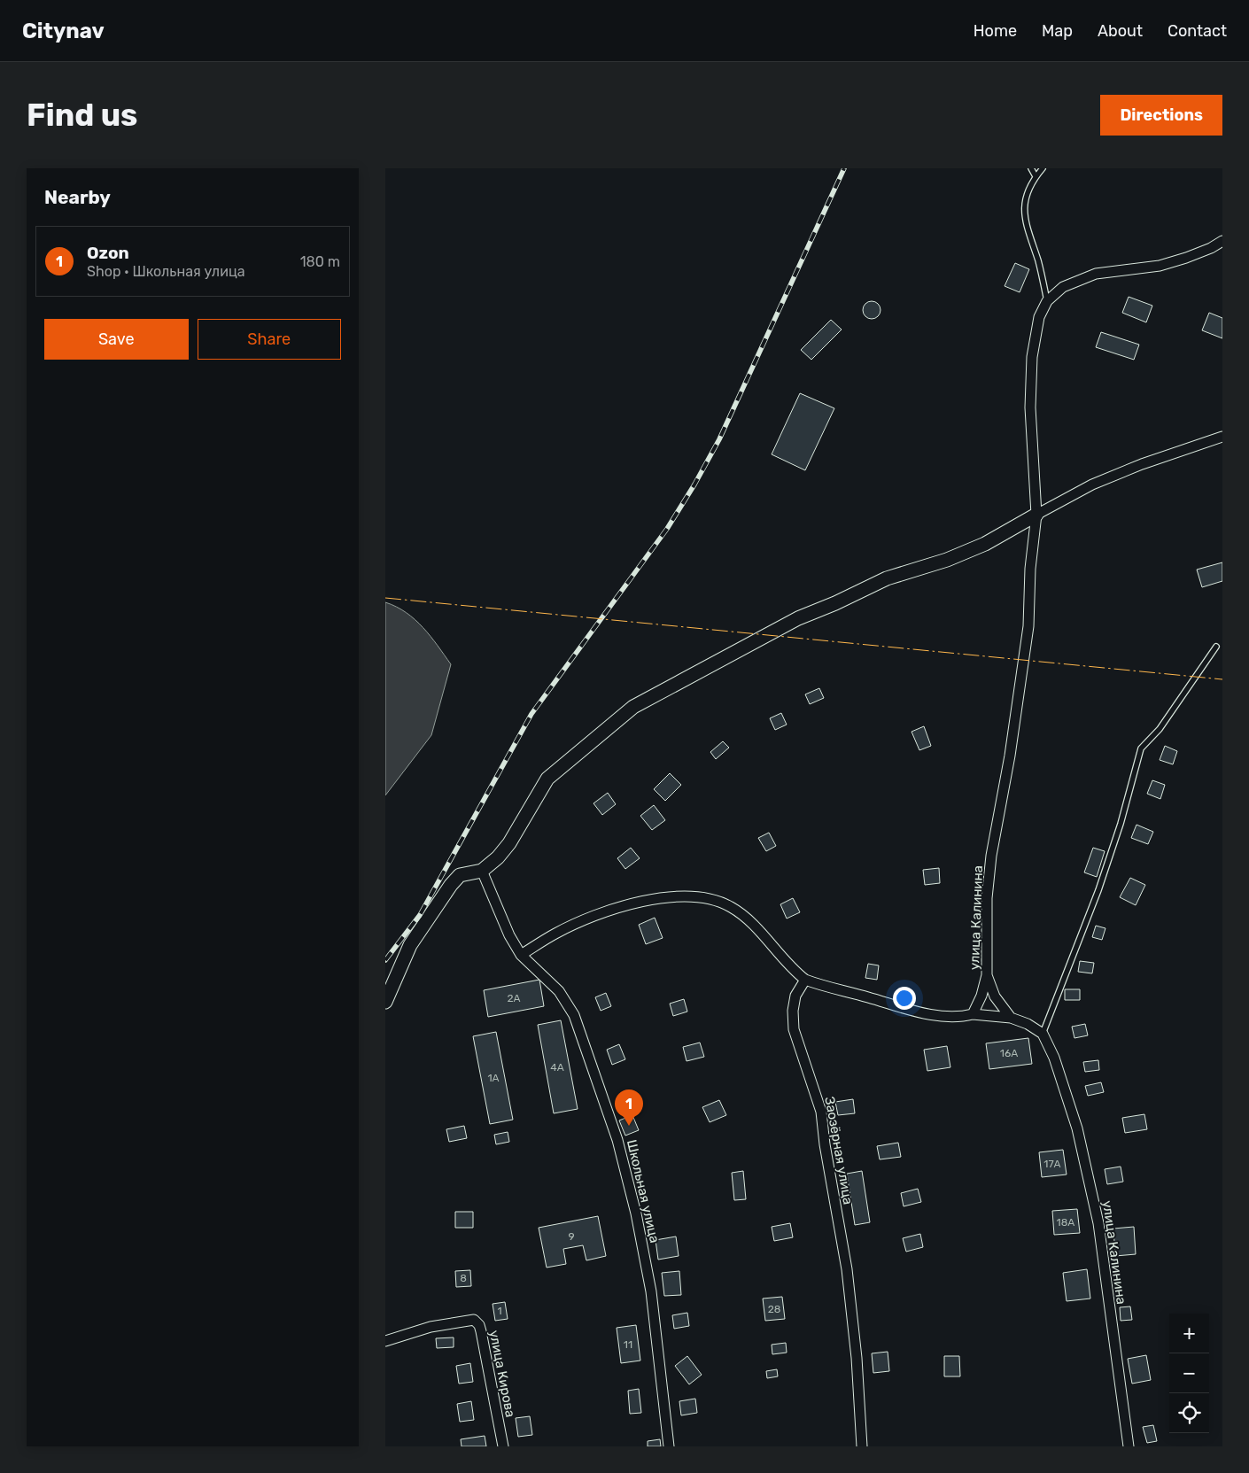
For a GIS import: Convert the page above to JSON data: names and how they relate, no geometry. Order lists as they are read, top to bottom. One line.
{"streets":{"street":["улица Калинина","Заозёрная улица","Школьная улица","улица Кирова"]},"house_numbers":["2А","16А","4А","1А","17А","18А","9","8","28","1","11"],"page":{"header":"Citynav","nav":["Home","Map","About","Contact"],"buttons":["Directions",["Save","Share"]],"title":"Find us","heading":"Nearby","list":[{"mark":"1","name":"Ozon","note":"Shop · Школьная улица","value":"180 m"}],"pins":"1","map_buttons":["+","−"]}}
